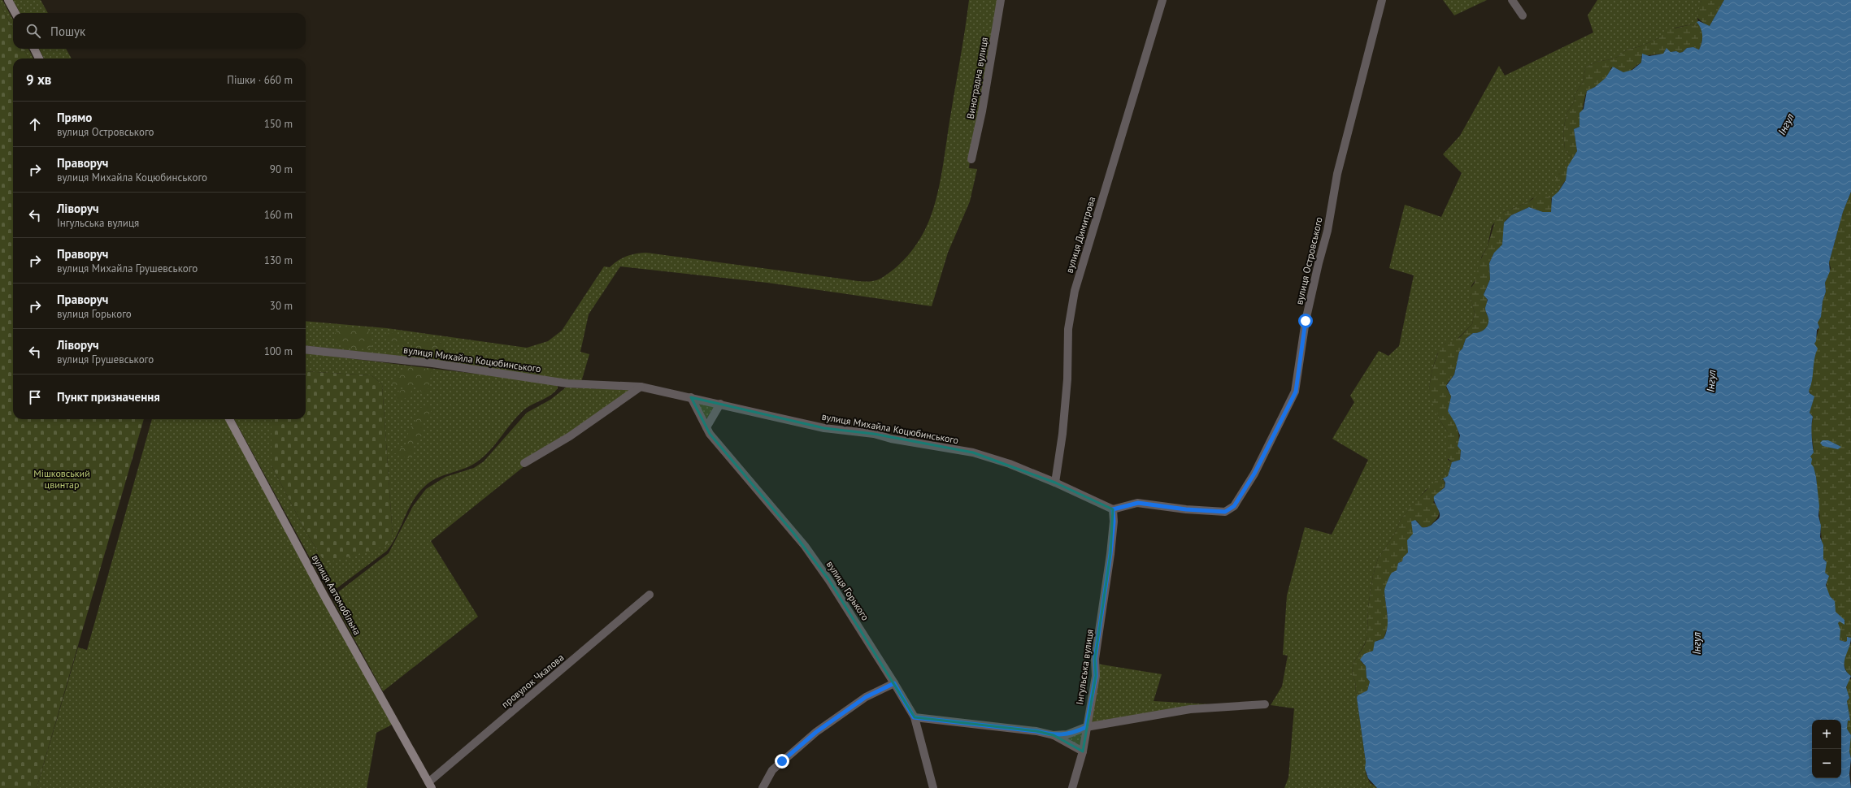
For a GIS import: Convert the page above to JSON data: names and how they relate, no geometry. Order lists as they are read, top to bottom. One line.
{"streets":{"street":["Виноградна вулиця","вулиця Димитрова","вулиця Островського","вулиця Михайла Коцюбинського","вулиця Горького","вулиця Автомобільна","Інгульська вулиця","провулок Чкалова"]},"crossings":[["вулиця Димитрова","вулиця Михайла Коцюбинського"],["вулиця Островського","вулиця Михайла Коцюбинського"],["вулиця Островського","Інгульська вулиця"],["вулиця Михайла Коцюбинського","вулиця Горького"],["вулиця Михайла Коцюбинського","Інгульська вулиця"],["вулиця Автомобільна","провулок Чкалова"]],"water":["Інгул"],"parks":["Мішковський цвинтар"],"page":{"search":"Пошук","heading":["9 хв","Пішки · 660 m"],"list":[["Прямо","вулиця Островського","150 m"],["Праворуч","вулиця Михайла Коцюбинського","90 m"],["Ліворуч","Інгульська вулиця","160 m"],["Праворуч","вулиця Михайла Грушевського","130 m"],["Праворуч","вулиця Горького","30 m"],["Ліворуч","вулиця Грушевського","100 m"],"Пункт призначення"],"map_buttons":["+","−"]}}
